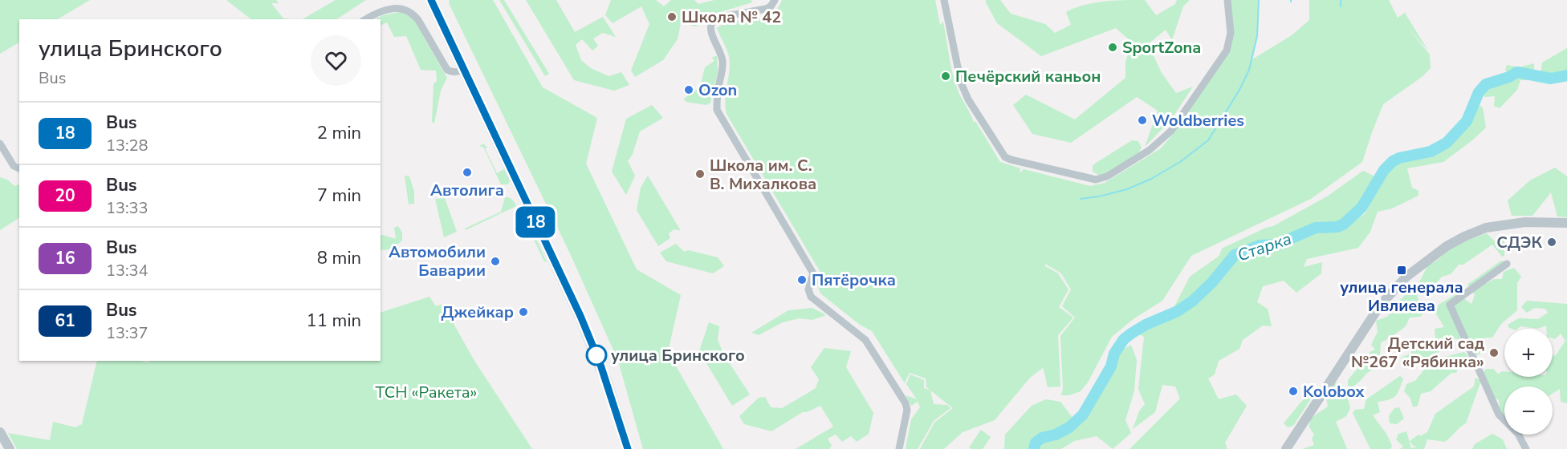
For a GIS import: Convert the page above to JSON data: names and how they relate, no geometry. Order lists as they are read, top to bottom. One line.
{"water":["Старка"],"parks":["ТСН «Ракета»"],"places":{"other":["Школа № 42","SportZona","Печёрский каньон","Ozon","Woldberries","Автолига","Школа им. С. В. Михалкова","СДЭК","Автомобили Баварии","Пятёрочка","Джейкар","Детский сад №267 «Рябинка»","улица Бринского","Kolobox"],"transit":["улица генерала Ивлиева"]},"lines":["bus line 18"],"page":{"on_map":"18","heading":["улица Бринского","Bus"],"list":[{"mark":"18","name":"Bus","note":"13:28","value":"2 min"},{"mark":"20","name":"Bus","note":"13:33","value":"7 min"},{"mark":"16","name":"Bus","note":"13:34","value":"8 min"},{"mark":"61","name":"Bus","note":"13:37","value":"11 min"}],"map_buttons":["+","−"]}}
